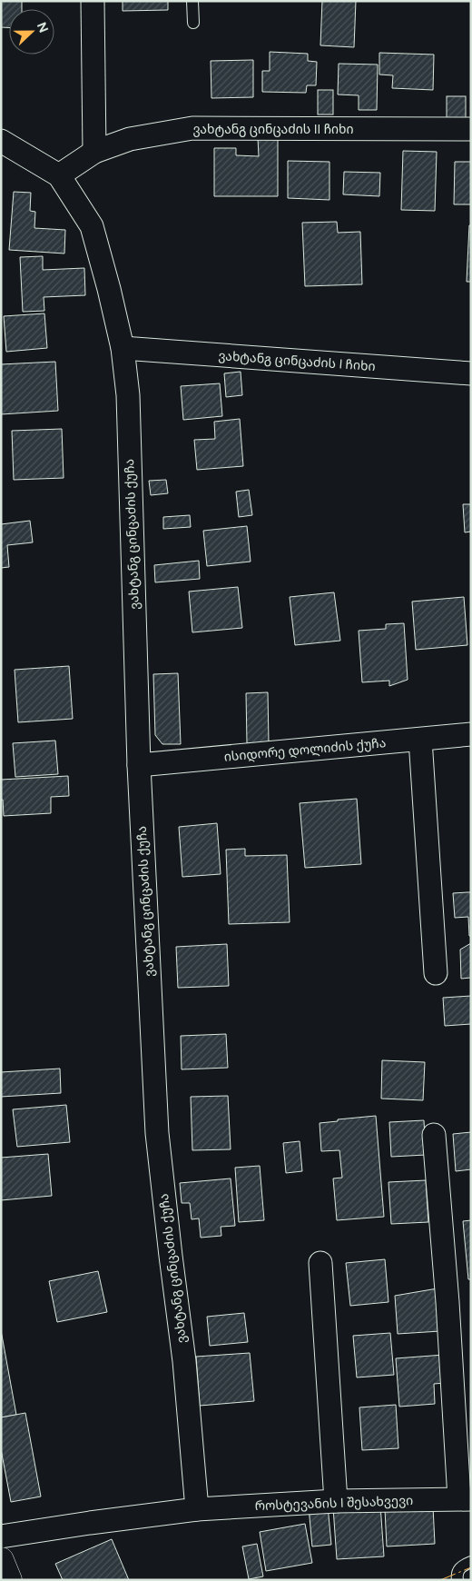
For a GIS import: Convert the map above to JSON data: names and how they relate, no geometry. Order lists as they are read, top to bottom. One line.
{"streets":{"street":["ვახტანგ ცინცაძის II ჩიხი","ვახტანგ ცინცაძის I ჩიხი","ვახტანგ ცინცაძის ქუჩა","ისიდორე დოლიძის ქუჩა","როსტევანის I შესახვევი"]},"crossings":[["ვახტანგ ცინცაძის II ჩიხი","ვახტანგ ცინცაძის ქუჩა"],["ვახტანგ ცინცაძის I ჩიხი","ვახტანგ ცინცაძის ქუჩა"],["ვახტანგ ცინცაძის ქუჩა","ისიდორე დოლიძის ქუჩა"],["ვახტანგ ცინცაძის ქუჩა","როსტევანის I შესახვევი"]],"north":"right"}
